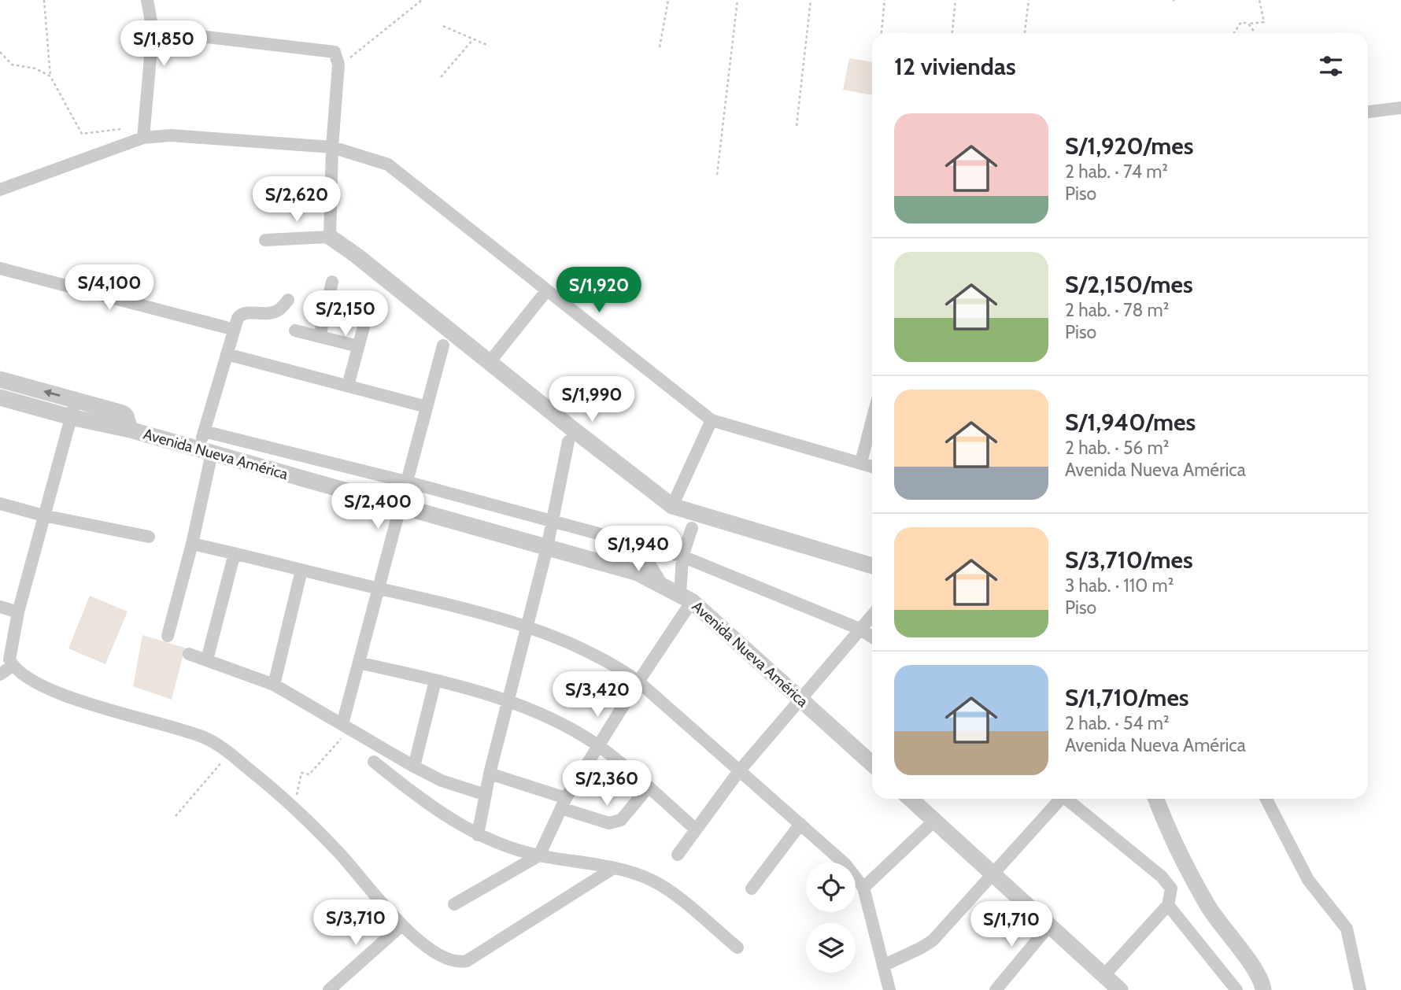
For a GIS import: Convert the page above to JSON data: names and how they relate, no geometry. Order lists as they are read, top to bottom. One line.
{"streets":{"street":["Avenida Nueva América"]},"page":{"price":["S/1,850","S/2,620","S/4,100","S/1,920","S/2,150","S/1,990","S/2,400","S/1,940","S/3,420","S/2,360","S/3,710","S/1,710"],"heading":"12 viviendas","list":[{"name":"S/1,920/mes","note":"2 hab. · 74 m² · Piso"},{"name":"S/2,150/mes","note":"2 hab. · 78 m² · Piso"},{"name":"S/1,940/mes","note":"2 hab. · 56 m² · Avenida Nueva América"},{"name":"S/3,710/mes","note":"3 hab. · 110 m² · Piso"},{"name":"S/1,710/mes","note":"2 hab. · 54 m² · Avenida Nueva América"}]}}
